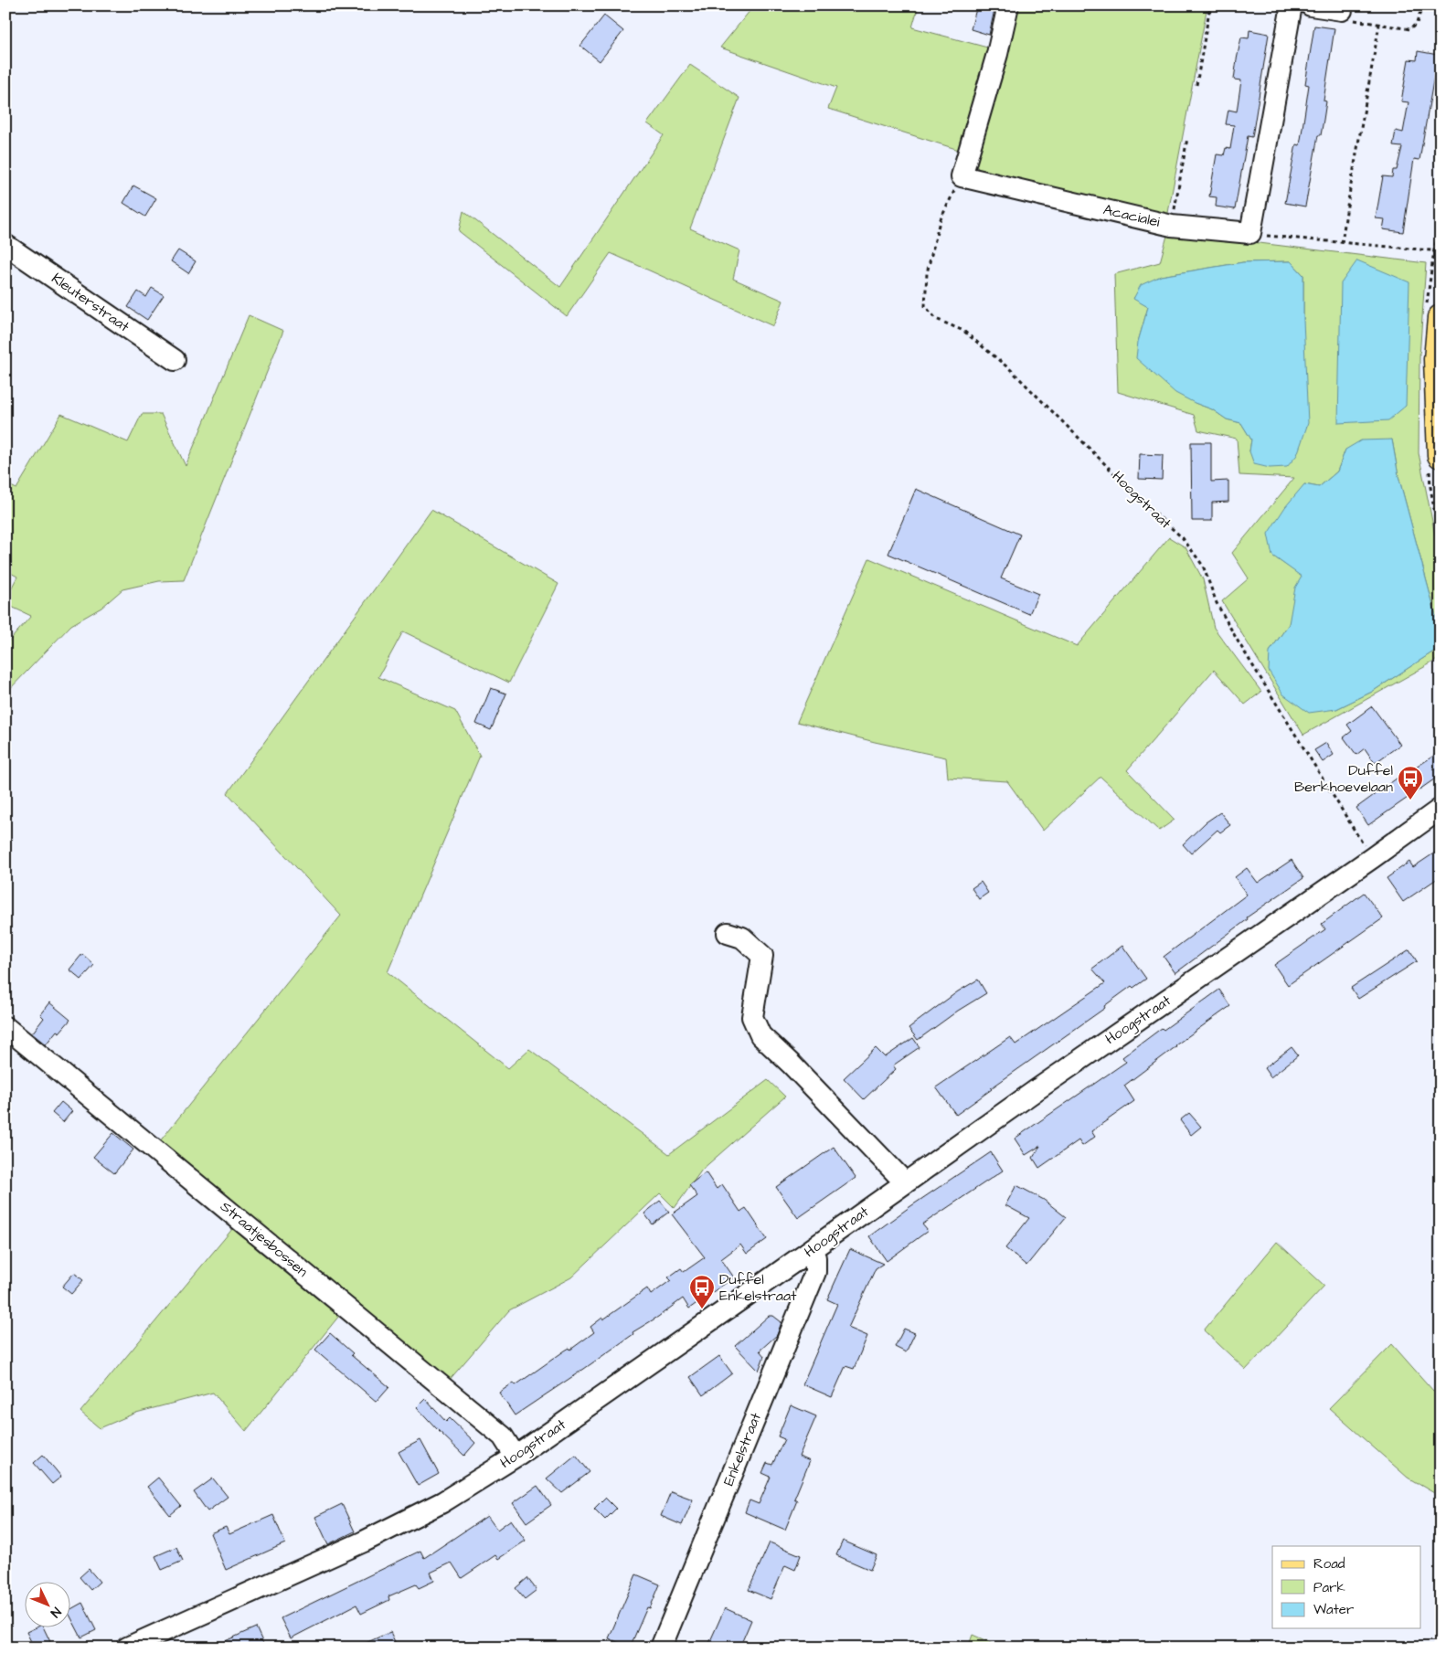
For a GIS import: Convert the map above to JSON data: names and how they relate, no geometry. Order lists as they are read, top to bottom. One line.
{"streets":{"street":["Acacialei","Kleuterstraat","Hoogstraat","Straatjesbossen","Enkelstraat"]},"crossings":[["Acacialei","Hoogstraat"],["Hoogstraat","Straatjesbossen"],["Hoogstraat","Enkelstraat"]],"places":{"bus stop":["Duffel Berkhoevelaan","Duffel Enkelstraat"]},"legend":["Road","Park","Water"],"north":"bottom right"}
